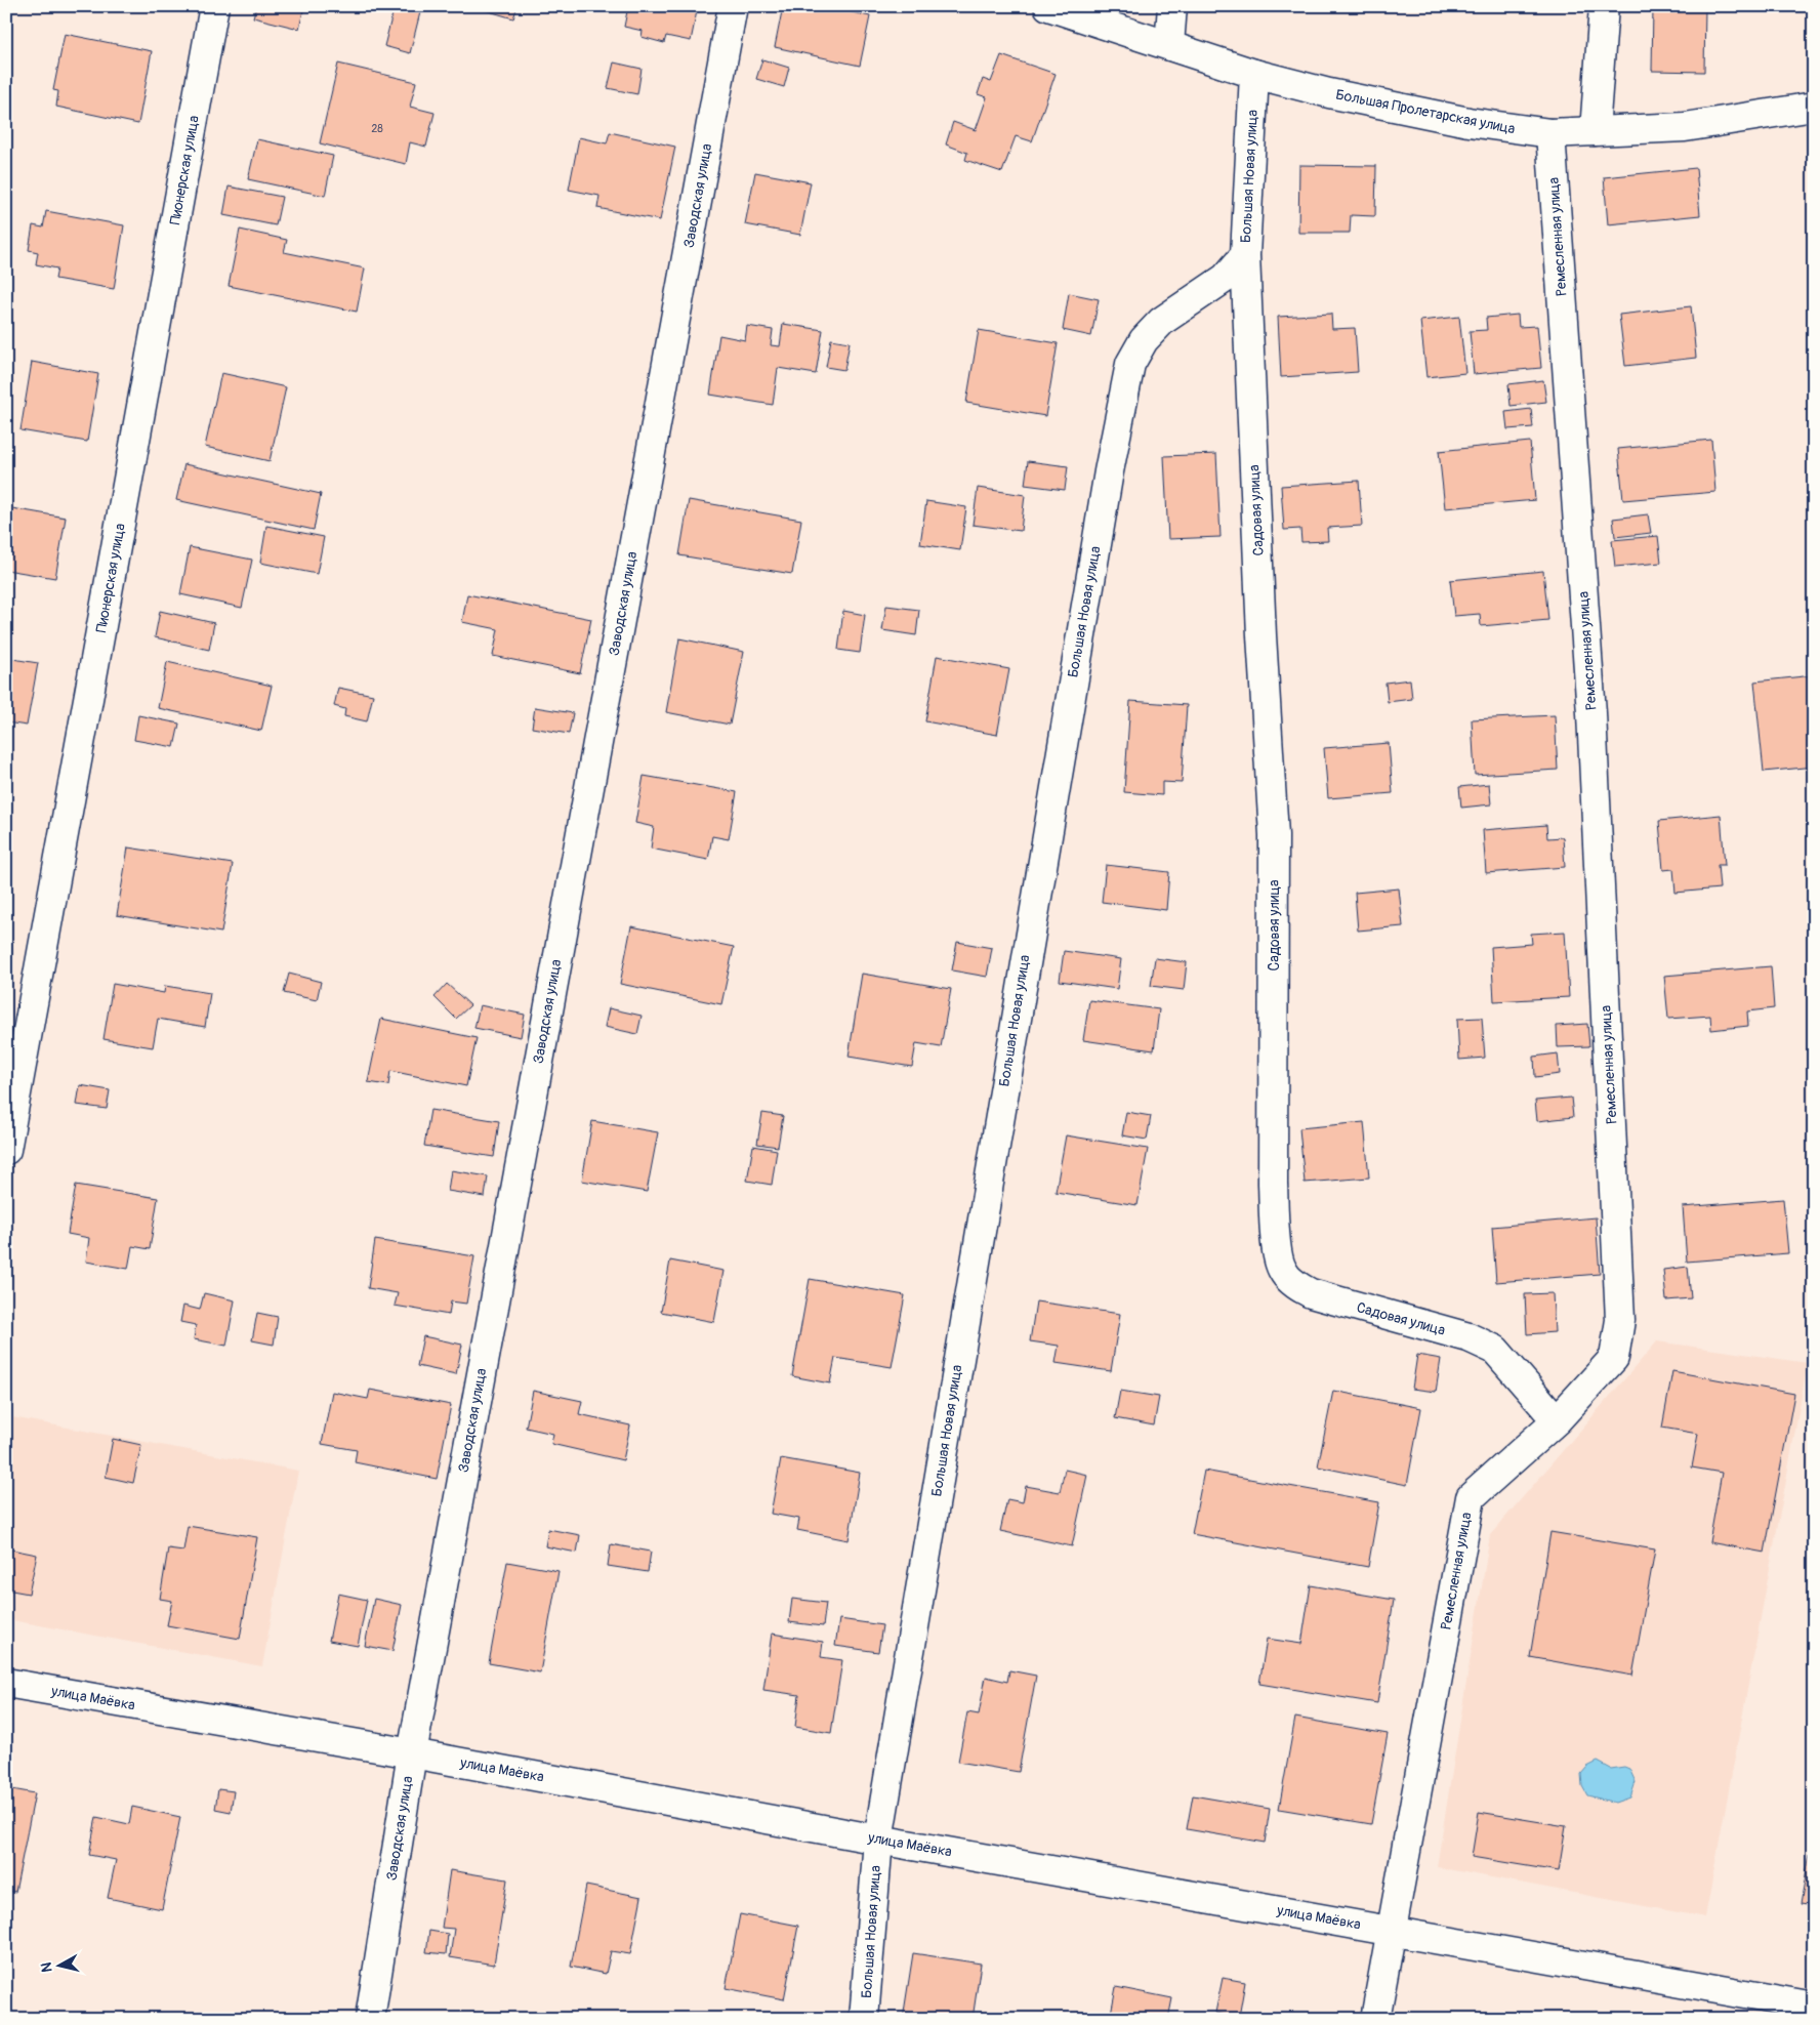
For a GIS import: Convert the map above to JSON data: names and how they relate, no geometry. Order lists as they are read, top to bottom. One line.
{"streets":{"street":["Большая Пролетарская улица","Пионерская улица","Большая Новая улица","Заводская улица","Ремесленная улица","Садовая улица","улица Маёвка"]},"crossings":[["Большая Пролетарская улица","Большая Новая улица"],["Большая Пролетарская улица","Ремесленная улица"],["Большая Новая улица","Садовая улица"],["Большая Новая улица","улица Маёвка"],["Заводская улица","улица Маёвка"],["Ремесленная улица","Садовая улица"],["Ремесленная улица","улица Маёвка"]],"house_numbers":["28"],"north":"left"}
